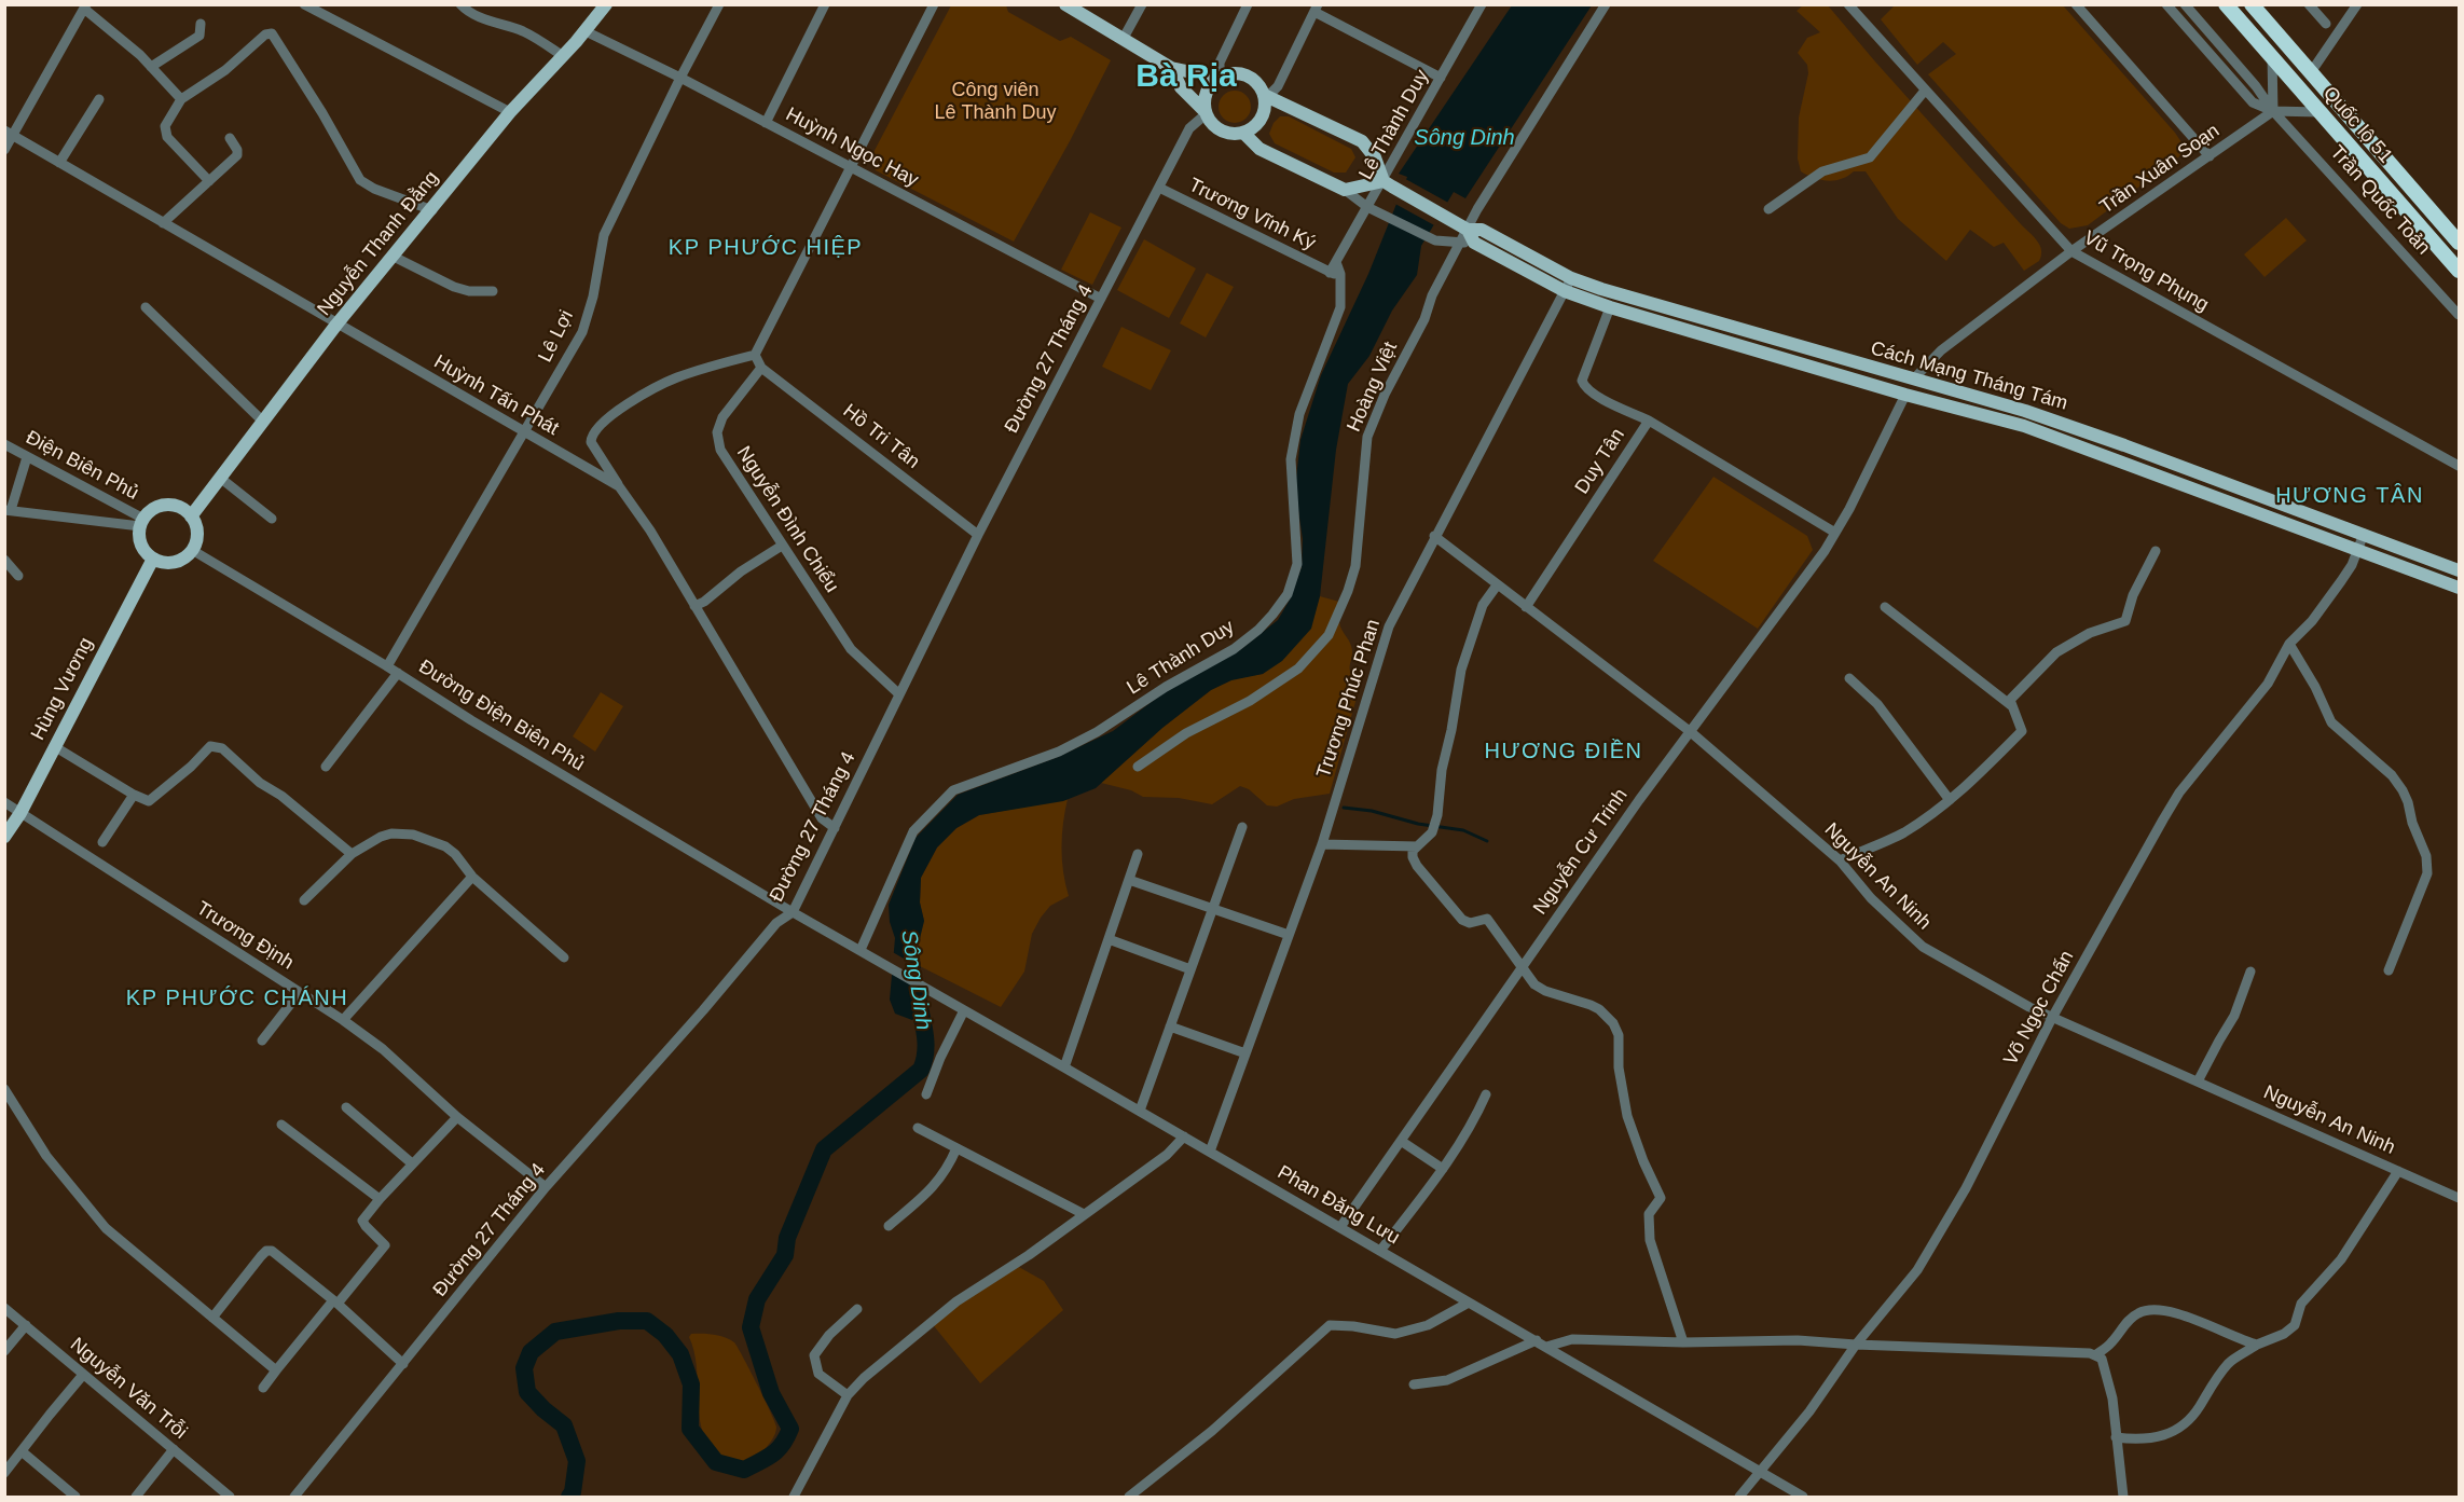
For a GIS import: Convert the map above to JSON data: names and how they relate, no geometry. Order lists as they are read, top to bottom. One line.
{"streets":{"highway":["Quốc lộ 51"],"main road":["Nguyễn Thanh Đằng","Cách Mạng Tháng Tám","Hùng Vương"],"street":["Lê Thành Duy","Huỳnh Ngọc Hay","Trần Xuân Soạn","Trần Quốc Toản","Trương Vĩnh Ký","Vũ Trọng Phụng","Lê Lợi","Đường 27 Tháng 4","Hoàng Việt","Huỳnh Tấn Phát","Hồ Tri Tân","Duy Tân","Điện Biên Phủ","Nguyễn Đình Chiểu","Trương Phúc Phan","Đường Điện Biên Phủ","Nguyễn Cư Trinh","Nguyễn An Ninh","Trương Định","Võ Ngọc Chấn","Phan Đăng Lưu","Nguyễn Văn Trỗi"]},"crossings":[["Lê Thành Duy","Trương Vĩnh Ký"],["Lê Thành Duy","Cách Mạng Tháng Tám"],["Lê Thành Duy","Đường Điện Biên Phủ"],["Lê Thành Duy","Phan Đăng Lưu"],["Huỳnh Ngọc Hay","Nguyễn Thanh Đằng"],["Huỳnh Ngọc Hay","Lê Lợi"],["Huỳnh Ngọc Hay","Đường 27 Tháng 4"],["Trần Xuân Soạn","Trần Quốc Toản"],["Trần Xuân Soạn","Vũ Trọng Phụng"],["Trần Xuân Soạn","Cách Mạng Tháng Tám"],["Trương Vĩnh Ký","Đường 27 Tháng 4"],["Nguyễn Thanh Đằng","Huỳnh Tấn Phát"],["Nguyễn Thanh Đằng","Điện Biên Phủ"],["Nguyễn Thanh Đằng","Hùng Vương"],["Nguyễn Thanh Đằng","Đường Điện Biên Phủ"],["Lê Lợi","Huỳnh Tấn Phát"],["Lê Lợi","Đường Điện Biên Phủ"],["Đường 27 Tháng 4","Huỳnh Tấn Phát"],["Đường 27 Tháng 4","Hồ Tri Tân"],["Đường 27 Tháng 4","Nguyễn Đình Chiểu"],["Đường 27 Tháng 4","Đường Điện Biên Phủ"],["Đường 27 Tháng 4","Trương Định"],["Cách Mạng Tháng Tám","Hoàng Việt"],["Cách Mạng Tháng Tám","Trương Phúc Phan"],["Cách Mạng Tháng Tám","Nguyễn Cư Trinh"],["Cách Mạng Tháng Tám","Võ Ngọc Chấn"],["Hồ Tri Tân","Nguyễn Đình Chiểu"],["Duy Tân","Nguyễn Cư Trinh"],["Duy Tân","Nguyễn An Ninh"],["Điện Biên Phủ","Hùng Vương"],["Điện Biên Phủ","Đường Điện Biên Phủ"],["Hùng Vương","Đường Điện Biên Phủ"],["Hùng Vương","Trương Định"],["Trương Phúc Phan","Nguyễn An Ninh"],["Trương Phúc Phan","Phan Đăng Lưu"],["Đường Điện Biên Phủ","Phan Đăng Lưu"],["Nguyễn Cư Trinh","Nguyễn An Ninh"],["Nguyễn Cư Trinh","Phan Đăng Lưu"],["Nguyễn An Ninh","Võ Ngọc Chấn"],["Võ Ngọc Chấn","Phan Đăng Lưu"]],"districts":["Bà Rịa","KP PHƯỚC HIỆP","HƯƠNG TÂN","HƯƠNG ĐIỀN","KP PHƯỚC CHÁNH"],"water":["Sông Dinh"],"parks":["Công viên Lê Thành Duy"]}
